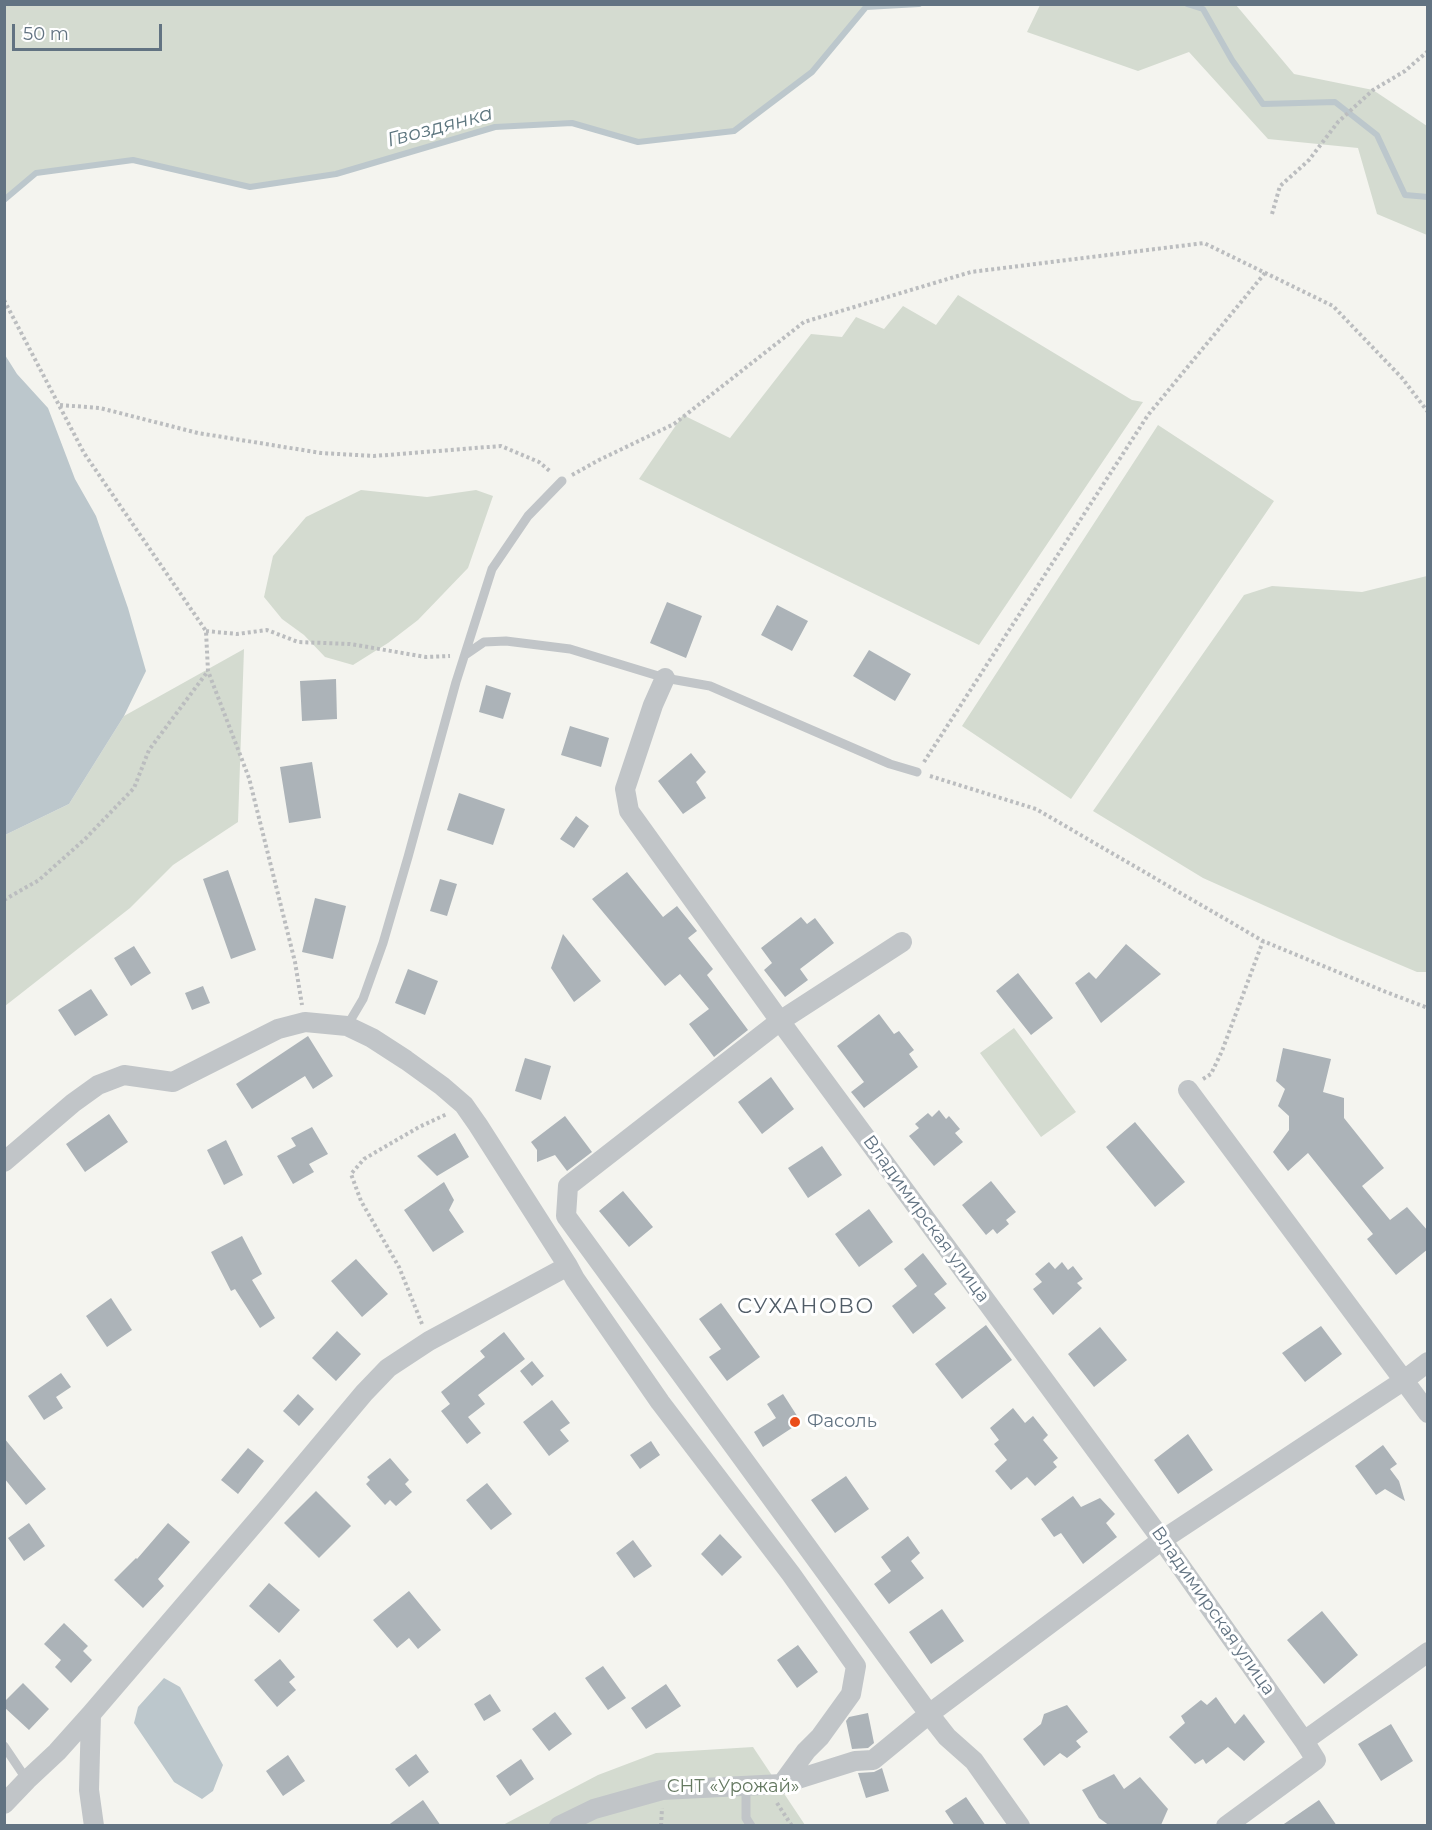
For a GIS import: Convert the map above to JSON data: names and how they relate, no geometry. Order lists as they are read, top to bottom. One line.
{"streets":{"street":["Владимирская улица"]},"districts":["СУХАНОВО"],"water":["Гвоздянка"],"parks":["СНТ «Урожай»"],"places":["Фасоль"],"scale_bar":"50 m"}
